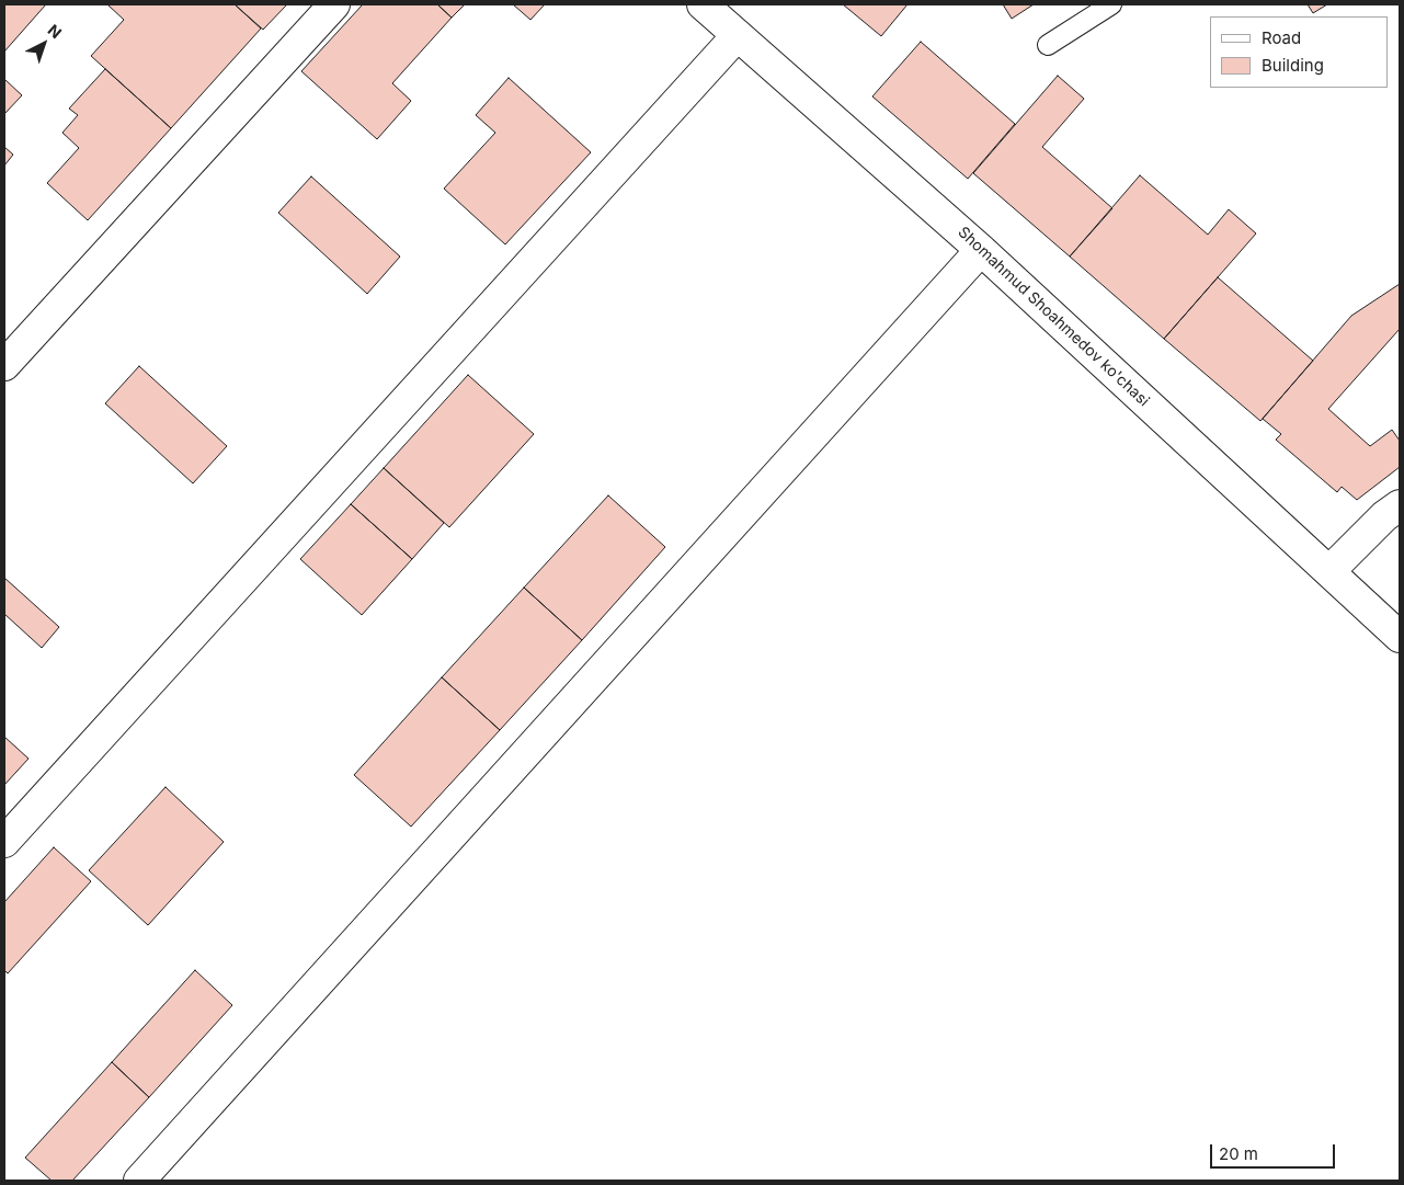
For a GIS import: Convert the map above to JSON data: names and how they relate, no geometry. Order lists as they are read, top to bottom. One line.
{"streets":{"street":["Shomahmud Shoahmedov ko'chasi"]},"legend":["Road","Building"],"scale_bar":"20 m","north":"top right"}
